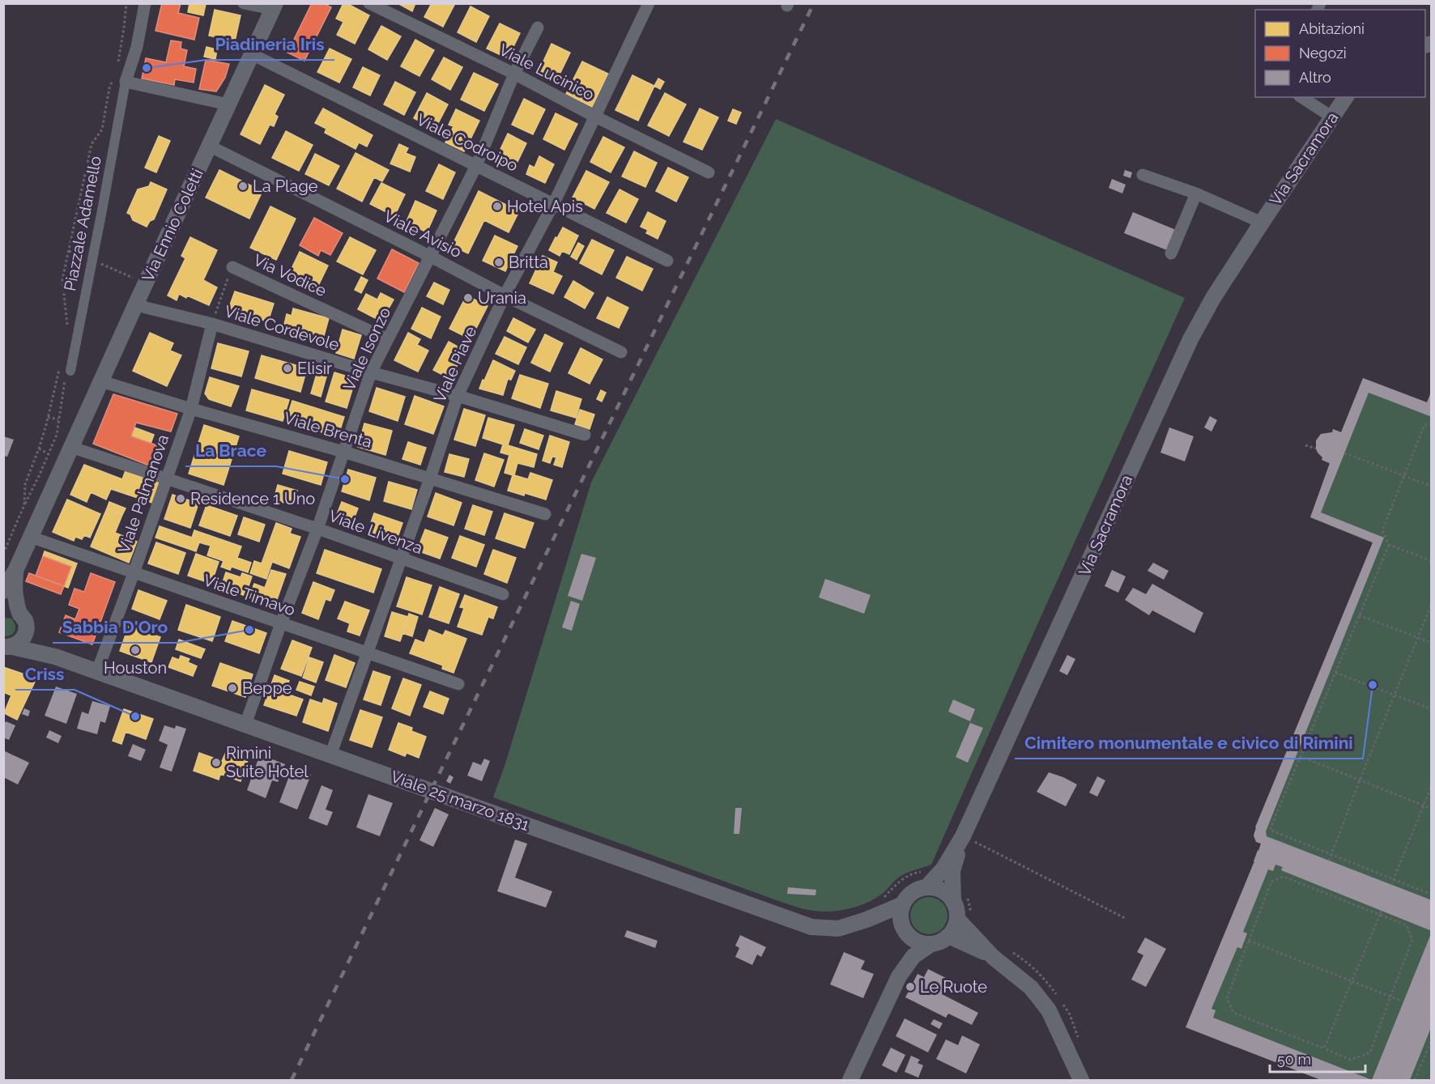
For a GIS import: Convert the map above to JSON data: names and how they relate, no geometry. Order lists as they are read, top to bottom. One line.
{"streets":{"street":["Viale Lucinico","Viale Codroipo","Via Sacramora","Piazzale Adamello","Via Ennio Coletti","Viale Avisio","Via Vodice","Viale Cordevole","Viale Isonzo","Viale Piave","Viale Brenta","Viale Palmanova","Viale Livenza","Viale Timavo","Viale 25 marzo 1831"]},"crossings":[["Viale Lucinico","Viale Isonzo"],["Viale Lucinico","Viale Piave"],["Viale Codroipo","Via Ennio Coletti"],["Viale Codroipo","Viale Isonzo"],["Viale Codroipo","Viale Piave"],["Via Sacramora","Viale 25 marzo 1831"],["Via Ennio Coletti","Viale Avisio"],["Via Ennio Coletti","Viale Cordevole"],["Via Ennio Coletti","Viale Brenta"],["Via Ennio Coletti","Viale Livenza"],["Via Ennio Coletti","Viale Timavo"],["Via Ennio Coletti","Viale 25 marzo 1831"],["Viale Avisio","Viale Isonzo"],["Viale Avisio","Viale Piave"],["Via Vodice","Viale Cordevole"],["Via Vodice","Viale Isonzo"],["Via Vodice","Viale Palmanova"],["Viale Cordevole","Viale Isonzo"],["Viale Cordevole","Viale Piave"],["Viale Cordevole","Viale Palmanova"],["Viale Isonzo","Viale Brenta"],["Viale Isonzo","Viale Livenza"],["Viale Isonzo","Viale Timavo"],["Viale Isonzo","Viale 25 marzo 1831"],["Viale Piave","Viale Brenta"],["Viale Piave","Viale Livenza"],["Viale Piave","Viale Timavo"],["Viale Piave","Viale 25 marzo 1831"],["Viale Brenta","Viale Palmanova"],["Viale Palmanova","Viale Livenza"],["Viale Palmanova","Viale Timavo"],["Viale Palmanova","Viale 25 marzo 1831"]],"places":["Piadineria Iris","La Plage","Hotel Apis","Britta","Urania","Elisir","La Brace","Residence 1 Uno","Sabbia D'Oro","Houston","Cimitero monumentale e civico di Rimini","Beppe","Criss","Rimini Suite Hotel","Le Ruote"],"legend":["Abitazioni","Negozi","Altro"],"scale_bar":"50 m"}
